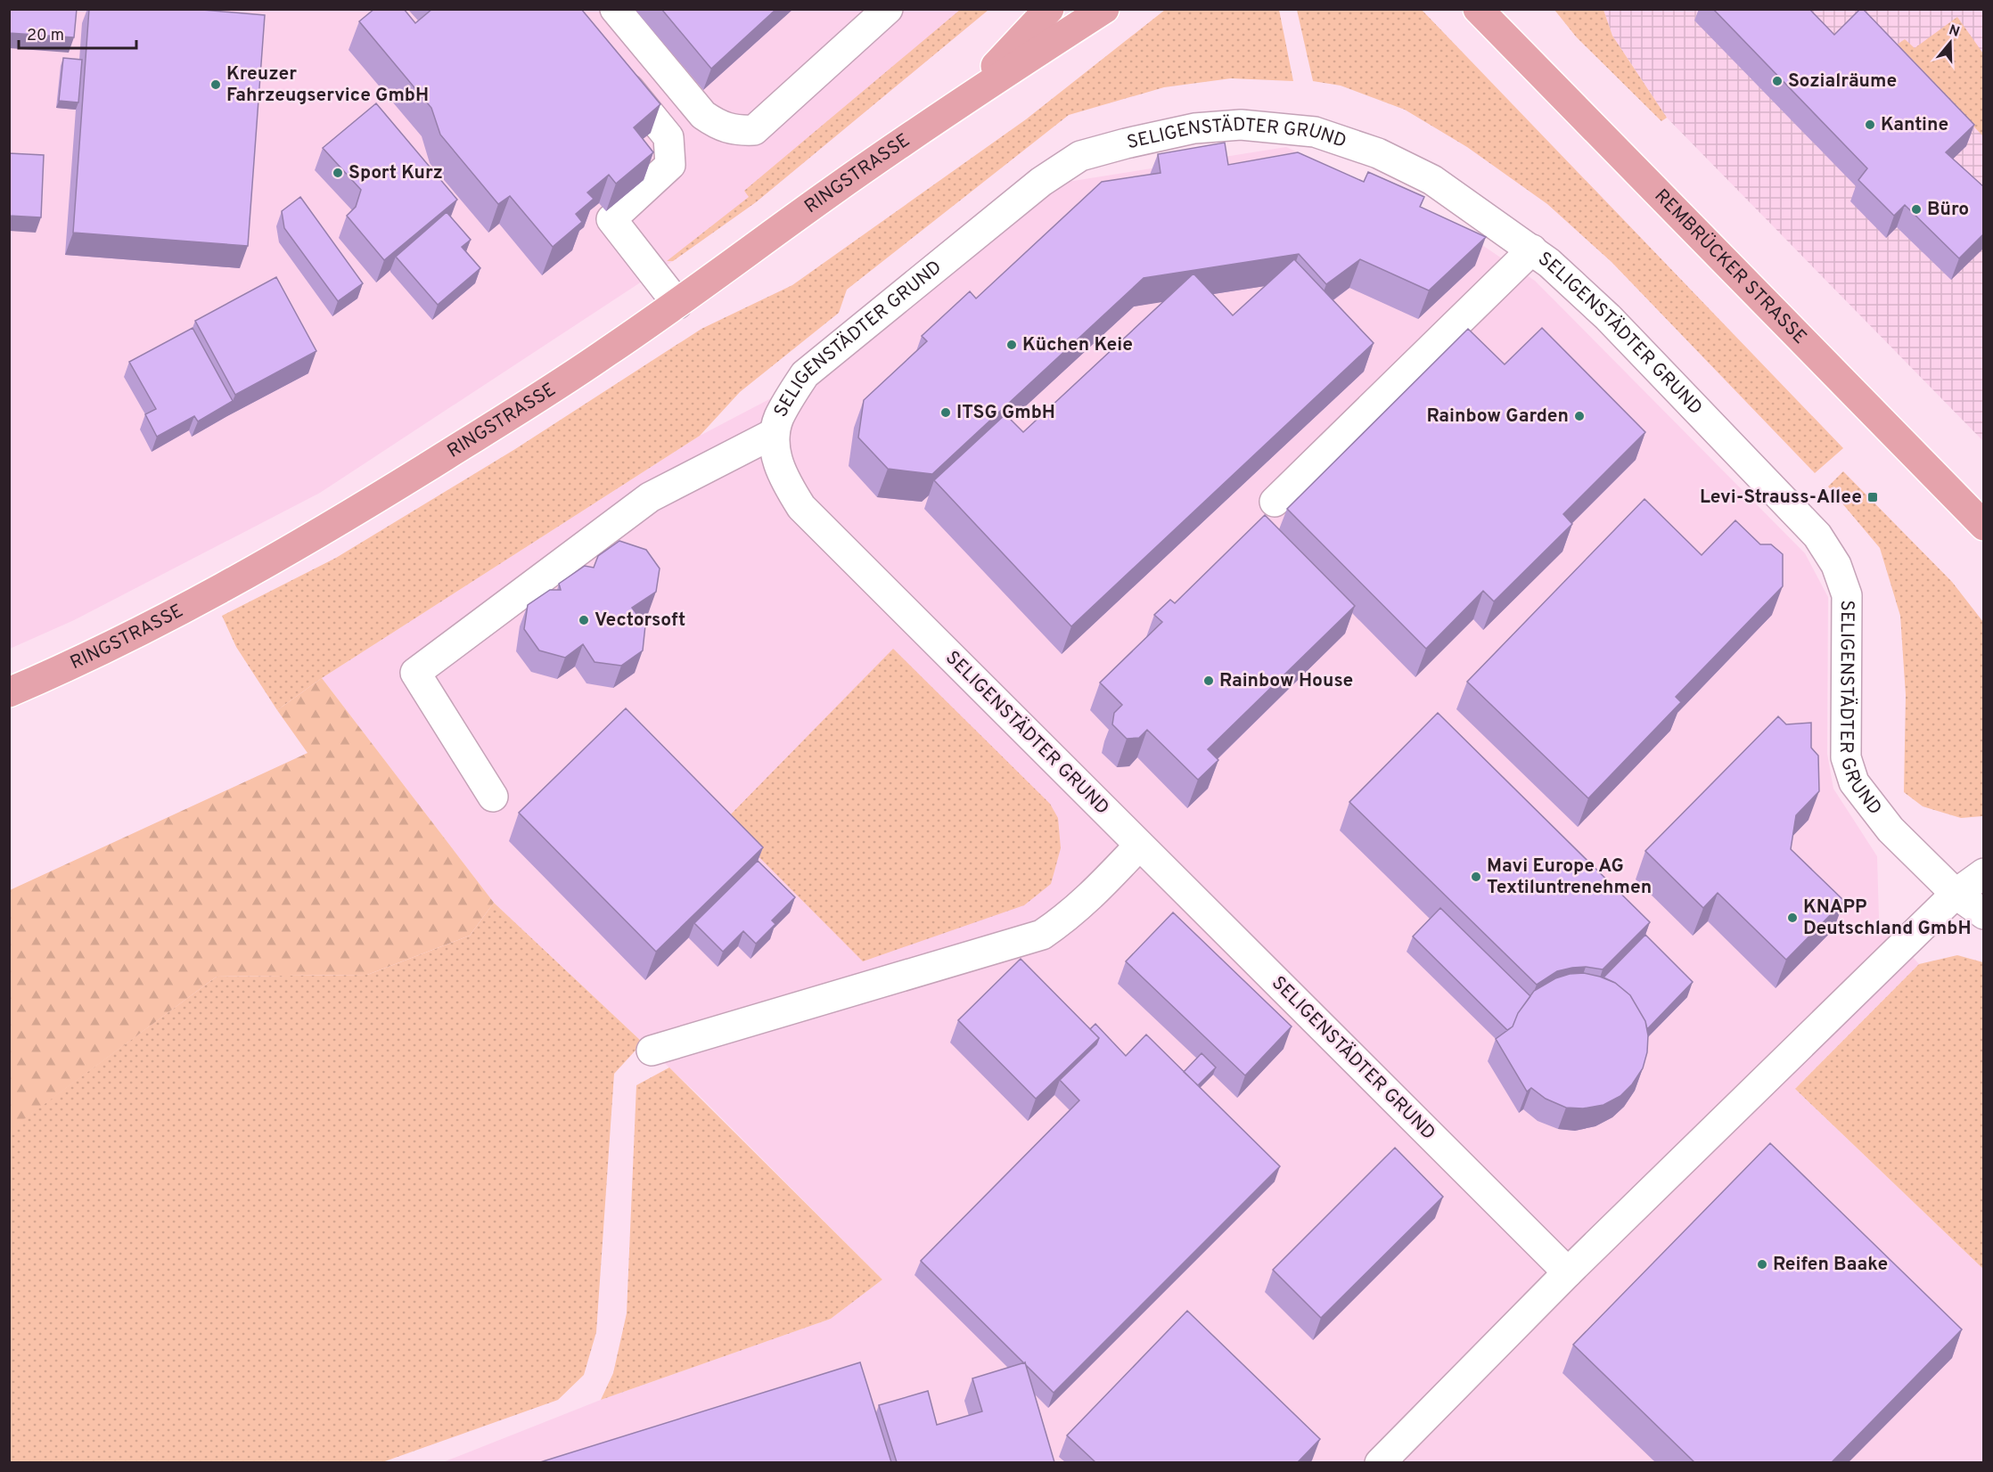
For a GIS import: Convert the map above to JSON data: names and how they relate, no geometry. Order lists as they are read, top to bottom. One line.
{"streets":{"main road":["RINGSTRASSE","REMBRÜCKER STRASSE"],"street":["SELIGENSTÄDTER GRUND"]},"places":{"other":["Sozialräume","Kreuzer Fahrzeugservice GmbH","Kantine","Sport Kurz","Büro","Küchen Keie","ITSG GmbH","Rainbow Garden","Vectorsoft","Rainbow House","Mavi Europe AG Textiluntrenehmen","KNAPP Deutschland GmbH","Reifen Baake"],"transit":["Levi-Strauss-Allee"]},"scale_bar":"20 m","north":"top"}
